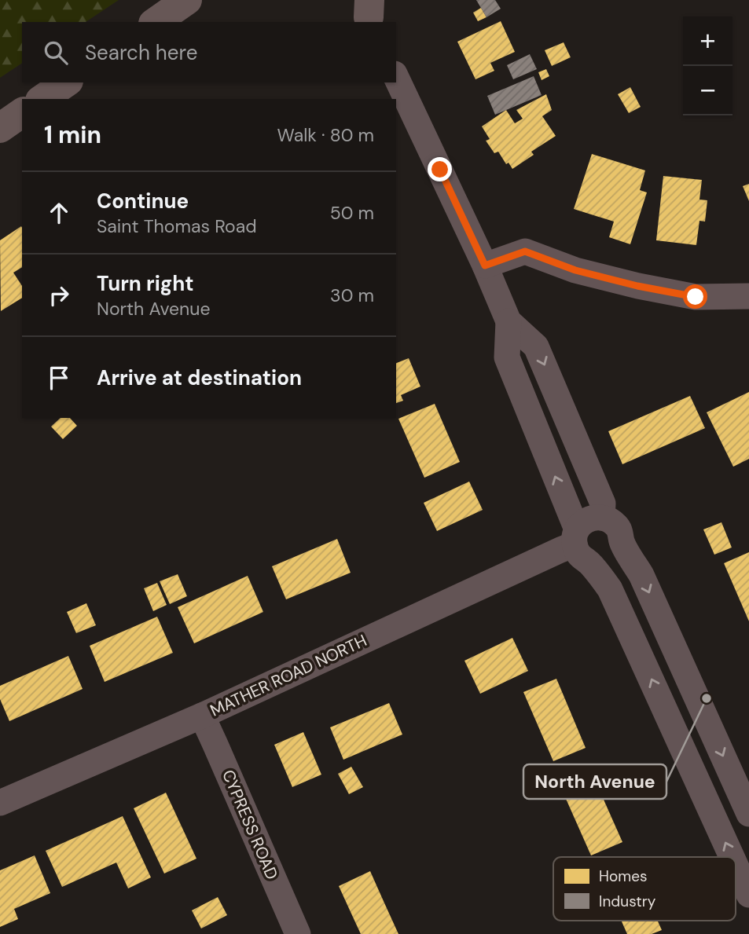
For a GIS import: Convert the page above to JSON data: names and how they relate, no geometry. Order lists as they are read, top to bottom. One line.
{"streets":{"street":["MATHER ROAD NORTH","CYPRESS ROAD"]},"crossings":[["MATHER ROAD NORTH","CYPRESS ROAD"]],"places":["North Avenue"],"legend":["Homes","Industry"],"page":{"map_buttons":["+","−"],"search":"Search here","heading":["1 min","Walk · 80 m"],"list":[["Continue","Saint Thomas Road","50 m"],["Turn right","North Avenue","30 m"],"Arrive at destination"]}}
